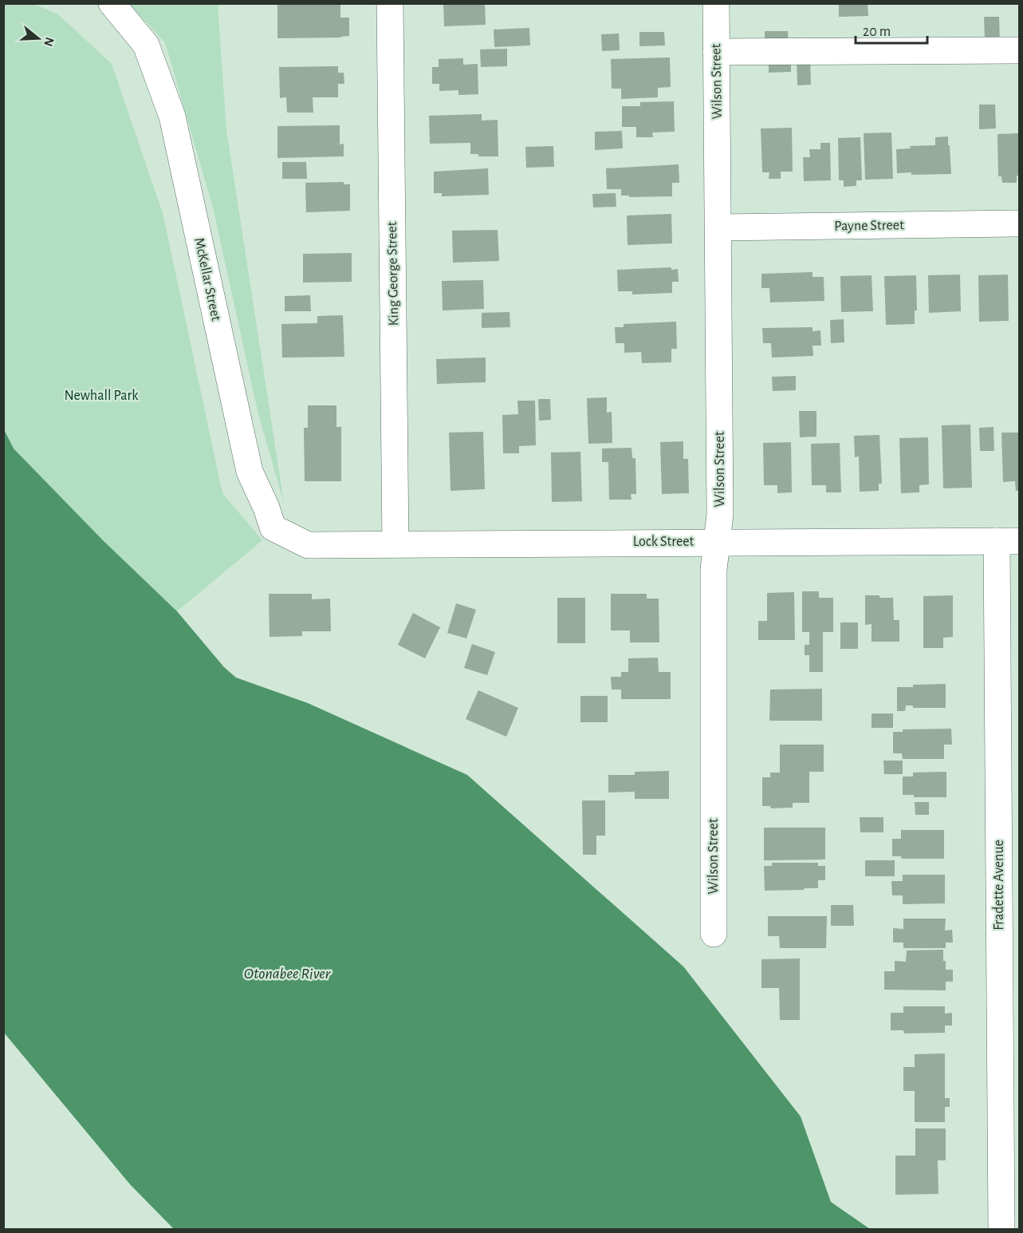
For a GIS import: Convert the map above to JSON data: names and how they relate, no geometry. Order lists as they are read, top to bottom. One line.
{"streets":{"street":["Wilson Street","Payne Street","King George Street","McKellar Street","Lock Street","Fradette Avenue"]},"crossings":[["Wilson Street","Payne Street"],["Wilson Street","Lock Street"],["King George Street","Lock Street"],["McKellar Street","Lock Street"],["Lock Street","Fradette Avenue"]],"water":["Otonabee River"],"parks":["Newhall Park"],"scale_bar":"20 m","north":"right"}
